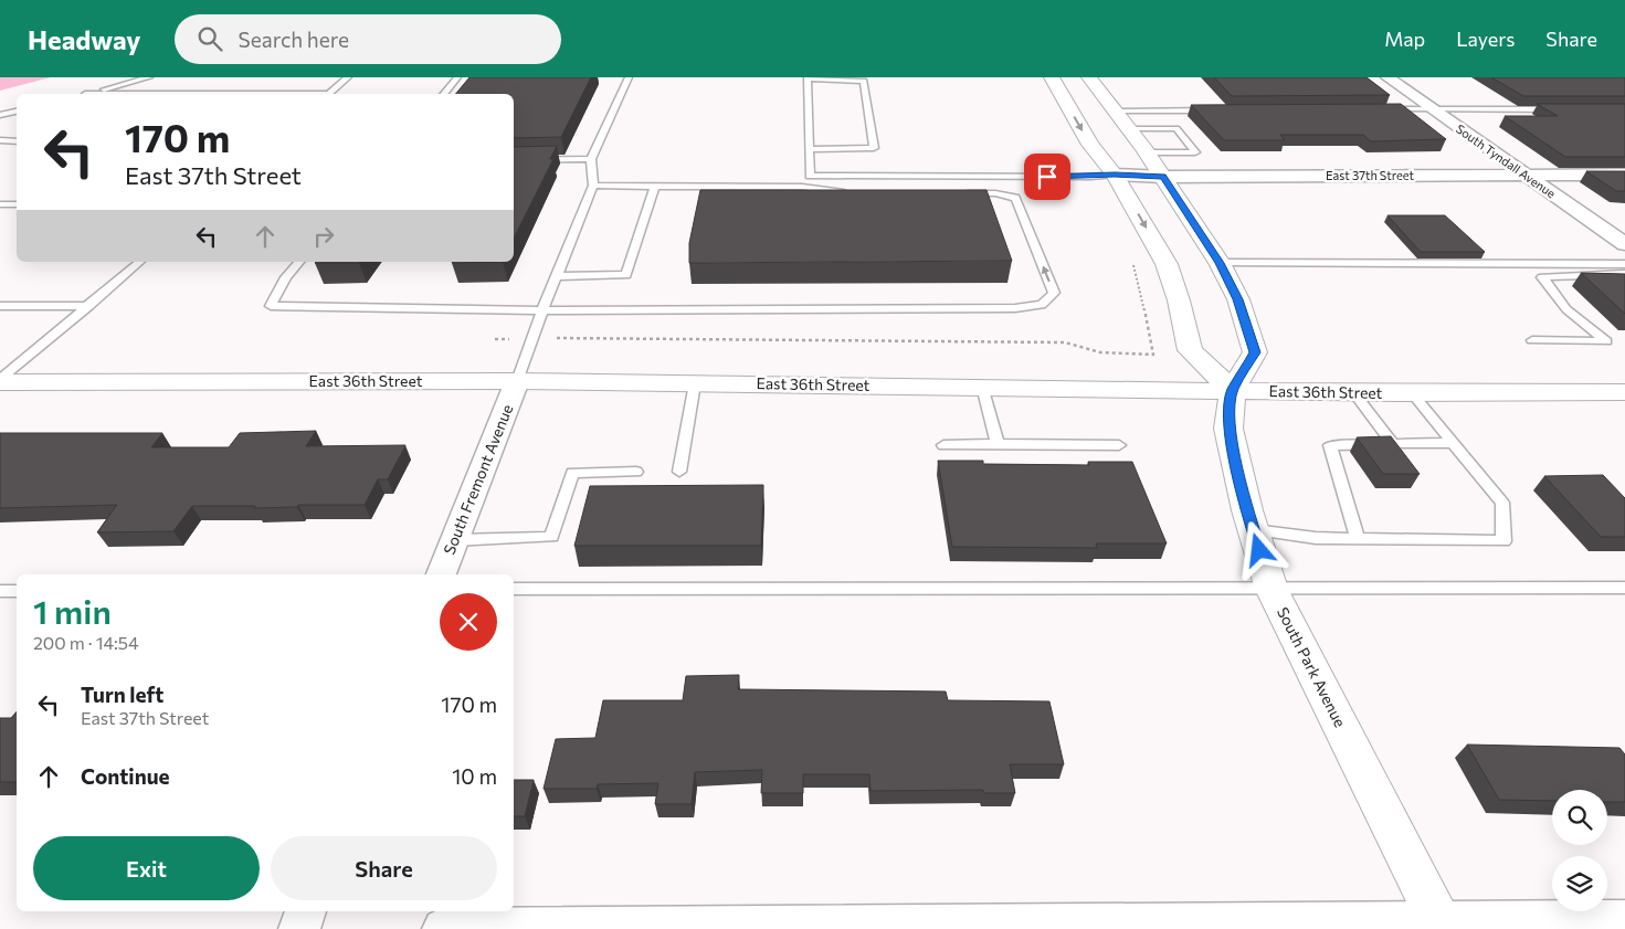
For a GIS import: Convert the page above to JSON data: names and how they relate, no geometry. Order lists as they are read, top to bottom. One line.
{"streets":{"main road":["East 36th Street","South Park Avenue"],"street":["South Tyndall Avenue","East 37th Street","South Fremont Avenue"]},"crossings":[["South Tyndall Avenue","East 37th Street"],["East 37th Street","South Park Avenue"],["East 36th Street","South Fremont Avenue"],["East 36th Street","South Park Avenue"]],"page":{"header":"Headway","search":"Search here","nav":["Map","Layers","Share"],"turn":["170 m","East 37th Street"],"heading":["1 min","200 m · 14:54"],"list":[{"name":"Turn left","note":"East 37th Street","value":"170 m"},{"name":"Continue","value":"10 m"}],"buttons":["Exit","Share"]}}
